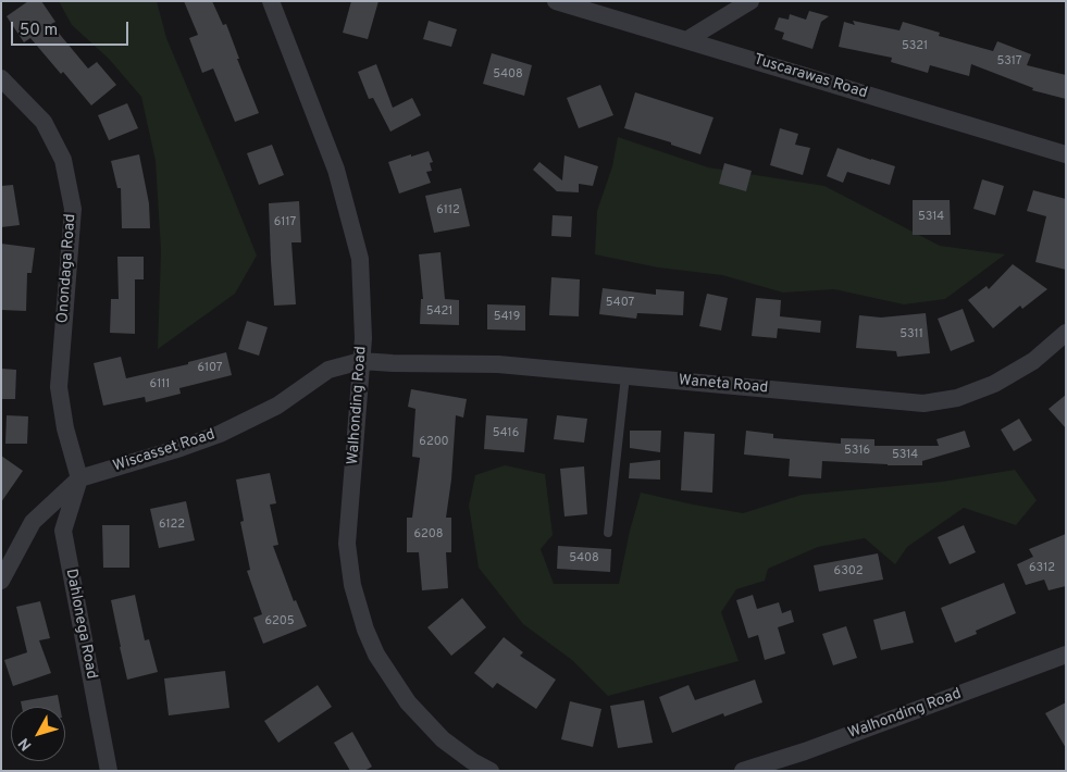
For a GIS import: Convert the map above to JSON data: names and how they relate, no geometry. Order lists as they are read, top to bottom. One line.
{"streets":{"street":["Tuscarawas Road","Onondaga Road","Waneta Road","Walhonding Road","Wiscasset Road","Dahlonega Road"]},"crossings":[["Onondaga Road","Wiscasset Road"],["Onondaga Road","Dahlonega Road"],["Waneta Road","Walhonding Road"],["Waneta Road","Wiscasset Road"],["Walhonding Road","Wiscasset Road"],["Wiscasset Road","Dahlonega Road"]],"house_numbers":["5321","5317","5408","6112","5314","6117","5407","5421","5419","5311","6107","6111","5416","6200","5316","5314","6122","6208","5408","6312","6302","6205"],"scale_bar":"50 m","north":"bottom left"}
